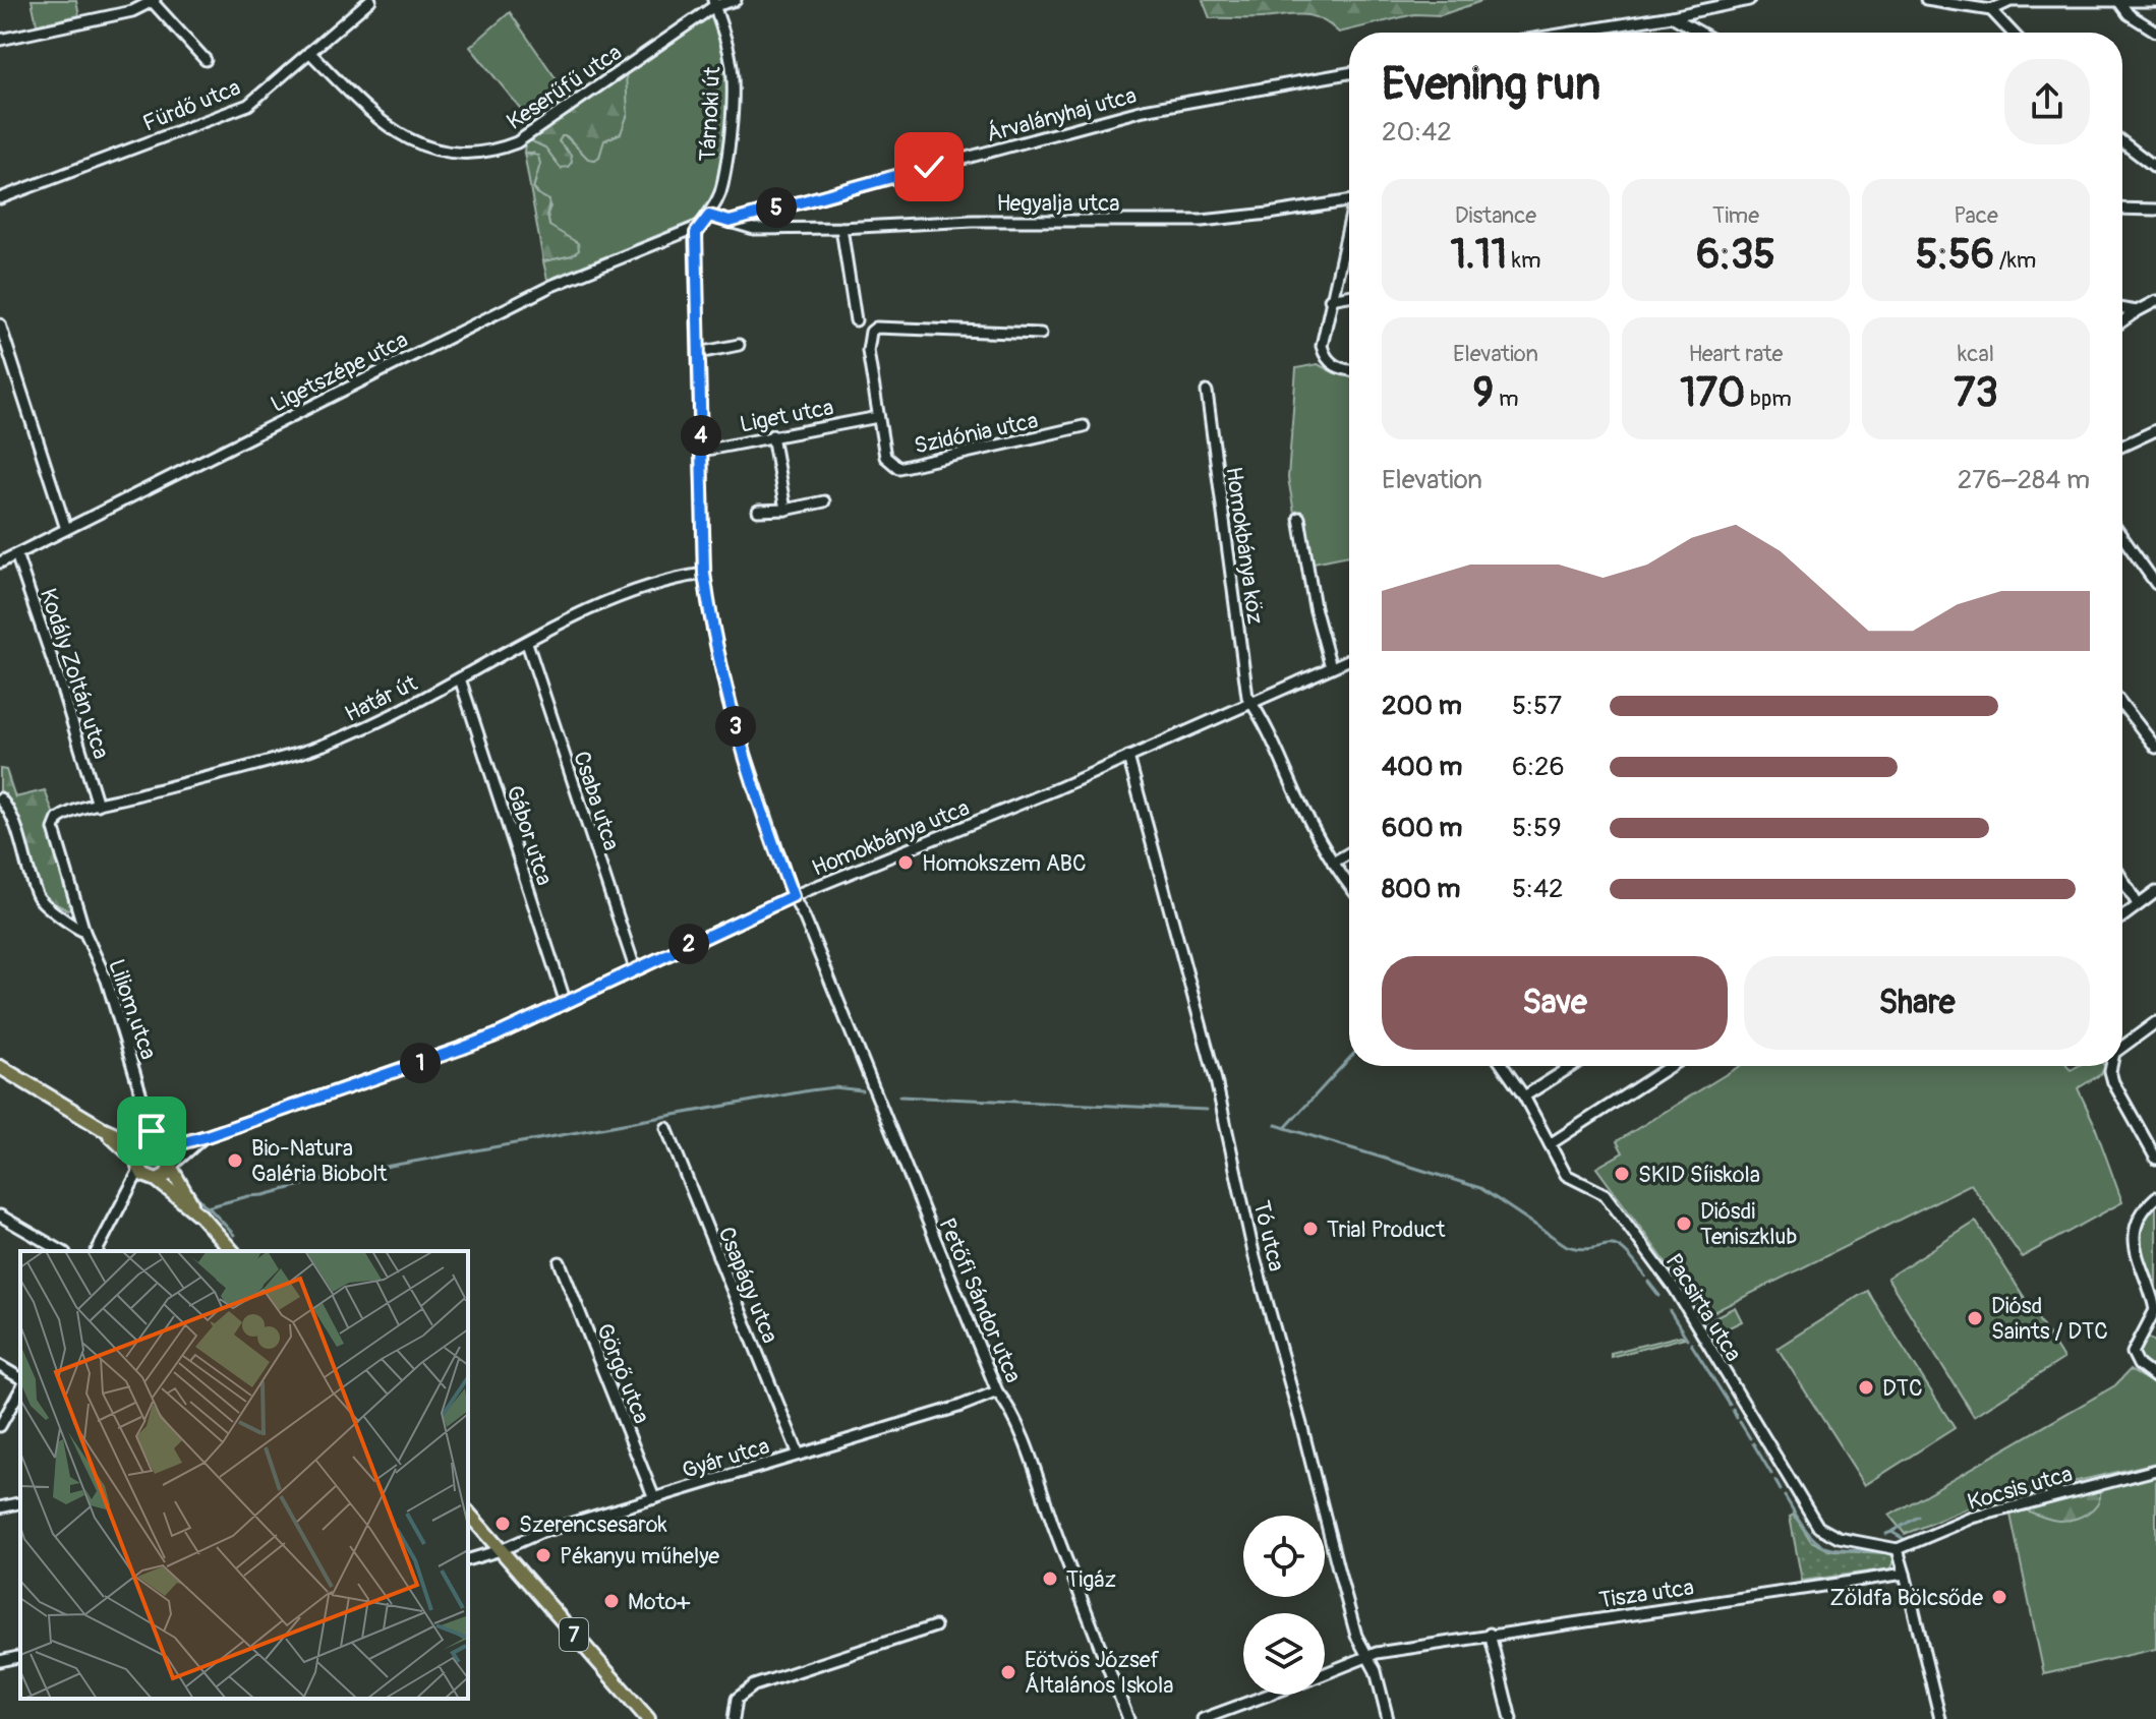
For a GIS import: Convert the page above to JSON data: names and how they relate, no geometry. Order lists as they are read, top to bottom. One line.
{"streets":{"main road":["7"],"street":["Keserűfű utca","Fürdő utca","Tárnoki út","Árvalányhaj utca","Hegyalja utca","Ligetszépe utca","Liget utca","Szidónia utca","Homokbánya köz","Kodály Zoltán utca","Határ út","Csaba utca","Gábor utca","Homokbánya utca","Liliom utca","Tó utca","Csapágy utca","Petőfi Sándor utca","Pacsirta utca","Görgő utca","Gyár utca","Kocsis utca","Tisza utca"]},"crossings":[["Keserűfű utca","Fürdő utca"],["Keserűfű utca","Tárnoki út"],["Tárnoki út","Hegyalja utca"],["Tárnoki út","Ligetszépe utca"],["Tárnoki út","Petőfi Sándor utca"],["Árvalányhaj utca","Hegyalja utca"],["Ligetszépe utca","Kodály Zoltán utca"],["Ligetszépe utca","Petőfi Sándor utca"],["Liget utca","Szidónia utca"],["Liget utca","Petőfi Sándor utca"],["Homokbánya köz","Homokbánya utca"],["Kodály Zoltán utca","Határ út"],["Határ út","Csaba utca"],["Határ út","Gábor utca"],["Határ út","Liliom utca"],["Határ út","Petőfi Sándor utca"],["Csaba utca","Homokbánya utca"],["Gábor utca","Homokbánya utca"],["Homokbánya utca","Liliom utca"],["Homokbánya utca","Tó utca"],["Homokbánya utca","Petőfi Sándor utca"],["Tó utca","Tisza utca"],["Csapágy utca","Gyár utca"],["Petőfi Sándor utca","Gyár utca"],["Pacsirta utca","Kocsis utca"],["Görgő utca","Gyár utca"],["Gyár utca","7"]],"places":["Homokszem ABC","Bio-Natura Galéria Biobolt","SKID Síiskola","Diósdi Teniszklub","Trial Product","Diósd Saints / DTC","DTC","Szerencsesarok","Pékanyu műhelye","Tigáz","Zöldfa Bölcsőde","Moto+","Eötvös József Általános Iskola"],"page":{"heading":["Evening run","20:42"],"stats":[["Distance","1.11 km"],["Time","6:35"],["Pace","5:56 /km"],["Elevation","9 m"],["Heart rate","170 bpm"],["kcal","73"]],"pins":["5","4","3","2","1"],"chart":["Elevation","276–284 m"],"list":[{"name":"200 m","note":"5:57"},{"name":"400 m","note":"6:26"},{"name":"600 m","note":"5:59"},{"name":"800 m","note":"5:42"}],"buttons":["Save","Share"]}}
